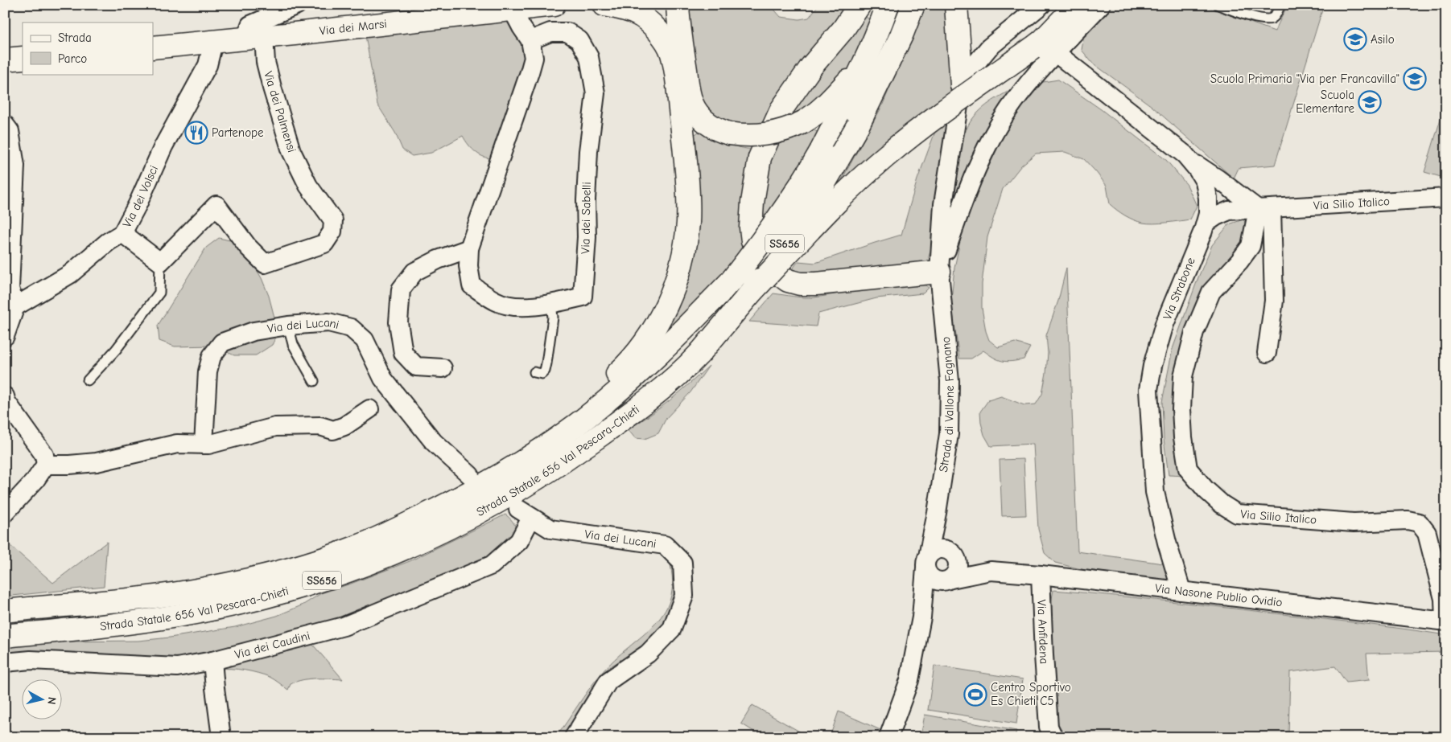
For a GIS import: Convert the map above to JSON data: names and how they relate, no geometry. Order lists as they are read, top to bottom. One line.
{"streets":{"main road":["Via dei Marsi","SS656","Strada Statale 656 Val Pescara-Chieti"],"street":["Via dei Palmensi","Via dei Volsci","Via Silio Italico","Via dei Sabelli","Via Strabone","Via dei Lucani","Strada di Vallone Fagnano","Via Nasone Publio Ovidio","Via Anfidena","Via dei Caudini"]},"crossings":[["Via dei Marsi","Via dei Palmensi"],["Via dei Marsi","Via dei Volsci"],["Via dei Marsi","Via dei Sabelli"],["Via Silio Italico","Via Strabone"],["Via Silio Italico","Via Nasone Publio Ovidio"],["Via Strabone","Via Nasone Publio Ovidio"],["Via dei Lucani","Via dei Caudini"],["Strada di Vallone Fagnano","Via Nasone Publio Ovidio"],["Via Nasone Publio Ovidio","Via Anfidena"]],"places":{"school or university":["Asilo","Scuola Primaria \"Via per Francavilla\"","Scuola Elementare"],"restaurant":["Partenope"],"sports":["Centro Sportivo Es Chieti C5"]},"legend":["Strada","Parco"],"north":"right"}
